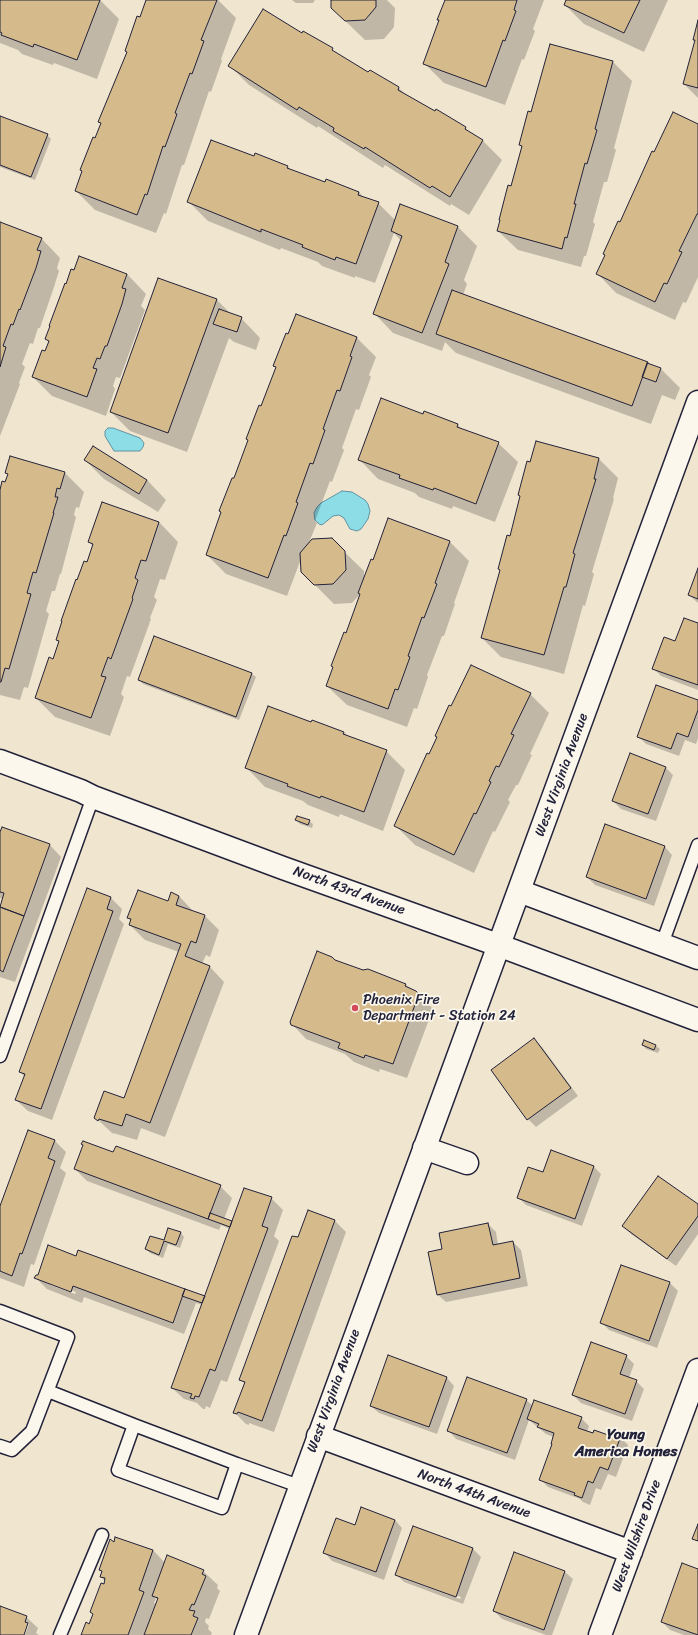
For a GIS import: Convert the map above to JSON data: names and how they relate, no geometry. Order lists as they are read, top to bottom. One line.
{"streets":{"street":["West Virginia Avenue","North 43rd Avenue","North 44th Avenue","West Wilshire Drive"]},"crossings":[["West Virginia Avenue","North 43rd Avenue"],["West Virginia Avenue","North 44th Avenue"],["North 44th Avenue","West Wilshire Drive"]],"districts":["Young America Homes"],"places":["Phoenix Fire Department - Station 24"]}
